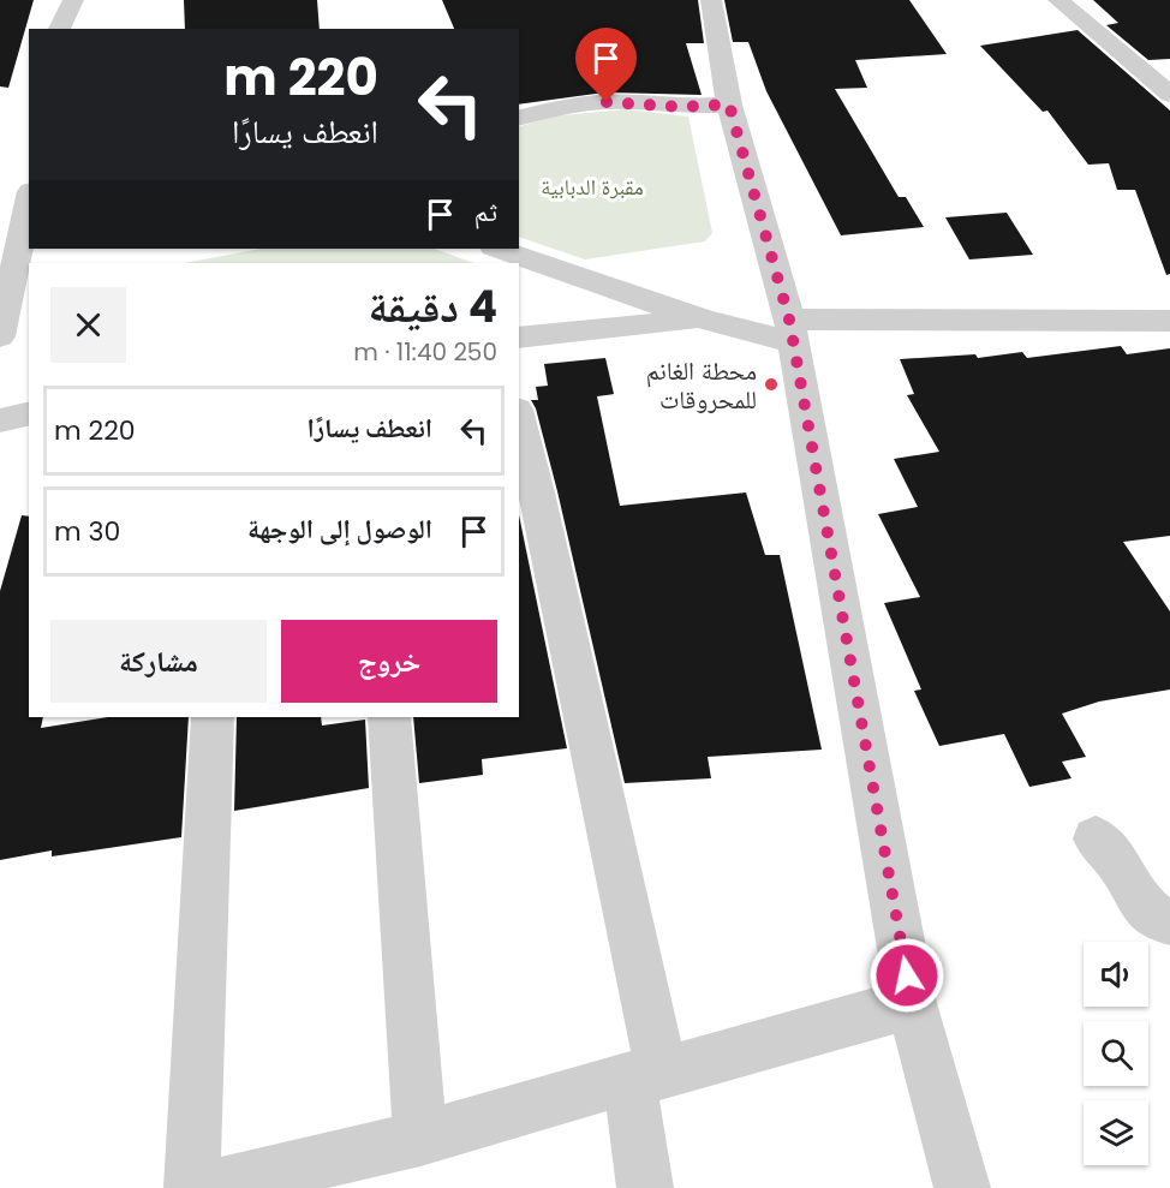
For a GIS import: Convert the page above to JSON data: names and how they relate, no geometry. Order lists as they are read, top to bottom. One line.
{"parks":["مقبرة الدبابية"],"places":["محطة الغانم للمحروقات"],"page":{"turn":["220 m","انعطف يسارًا"],"then":"ثم","heading":["4 دقيقة","250 m · 11:40"],"list":[{"name":"انعطف يسارًا","value":"220 m"},{"name":"الوصول إلى الوجهة","value":"30 m"}],"buttons":["خروج","مشاركة"]}}
